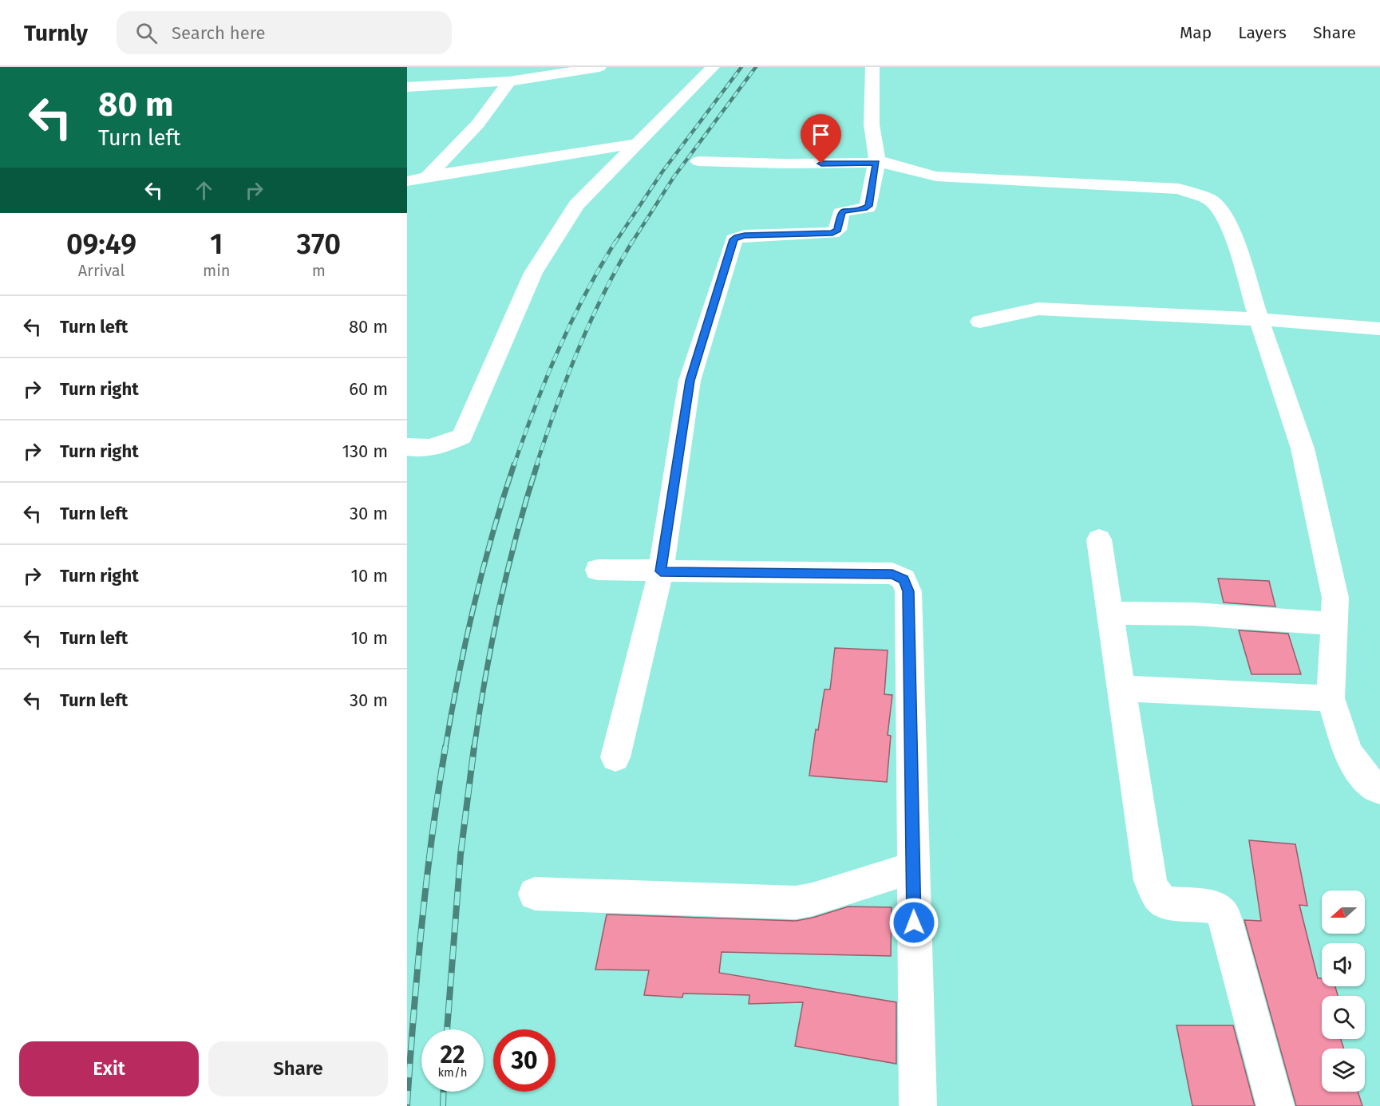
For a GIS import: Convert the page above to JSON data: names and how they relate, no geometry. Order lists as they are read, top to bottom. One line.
{"north":"left","page":{"header":"Turnly","search":"Search here","nav":["Map","Layers","Share"],"turn":["80 m","Turn left"],"eta":["09:49","Arrival","1","min","370","m"],"list":[{"name":"Turn left","value":"80 m"},{"name":"Turn right","value":"60 m"},{"name":"Turn right","value":"130 m"},{"name":"Turn left","value":"30 m"},{"name":"Turn right","value":"10 m"},{"name":"Turn left","value":"10 m"},{"name":"Turn left","value":"30 m"}],"speed":"22 km/h","limit":"30","buttons":["Exit","Share"]}}
